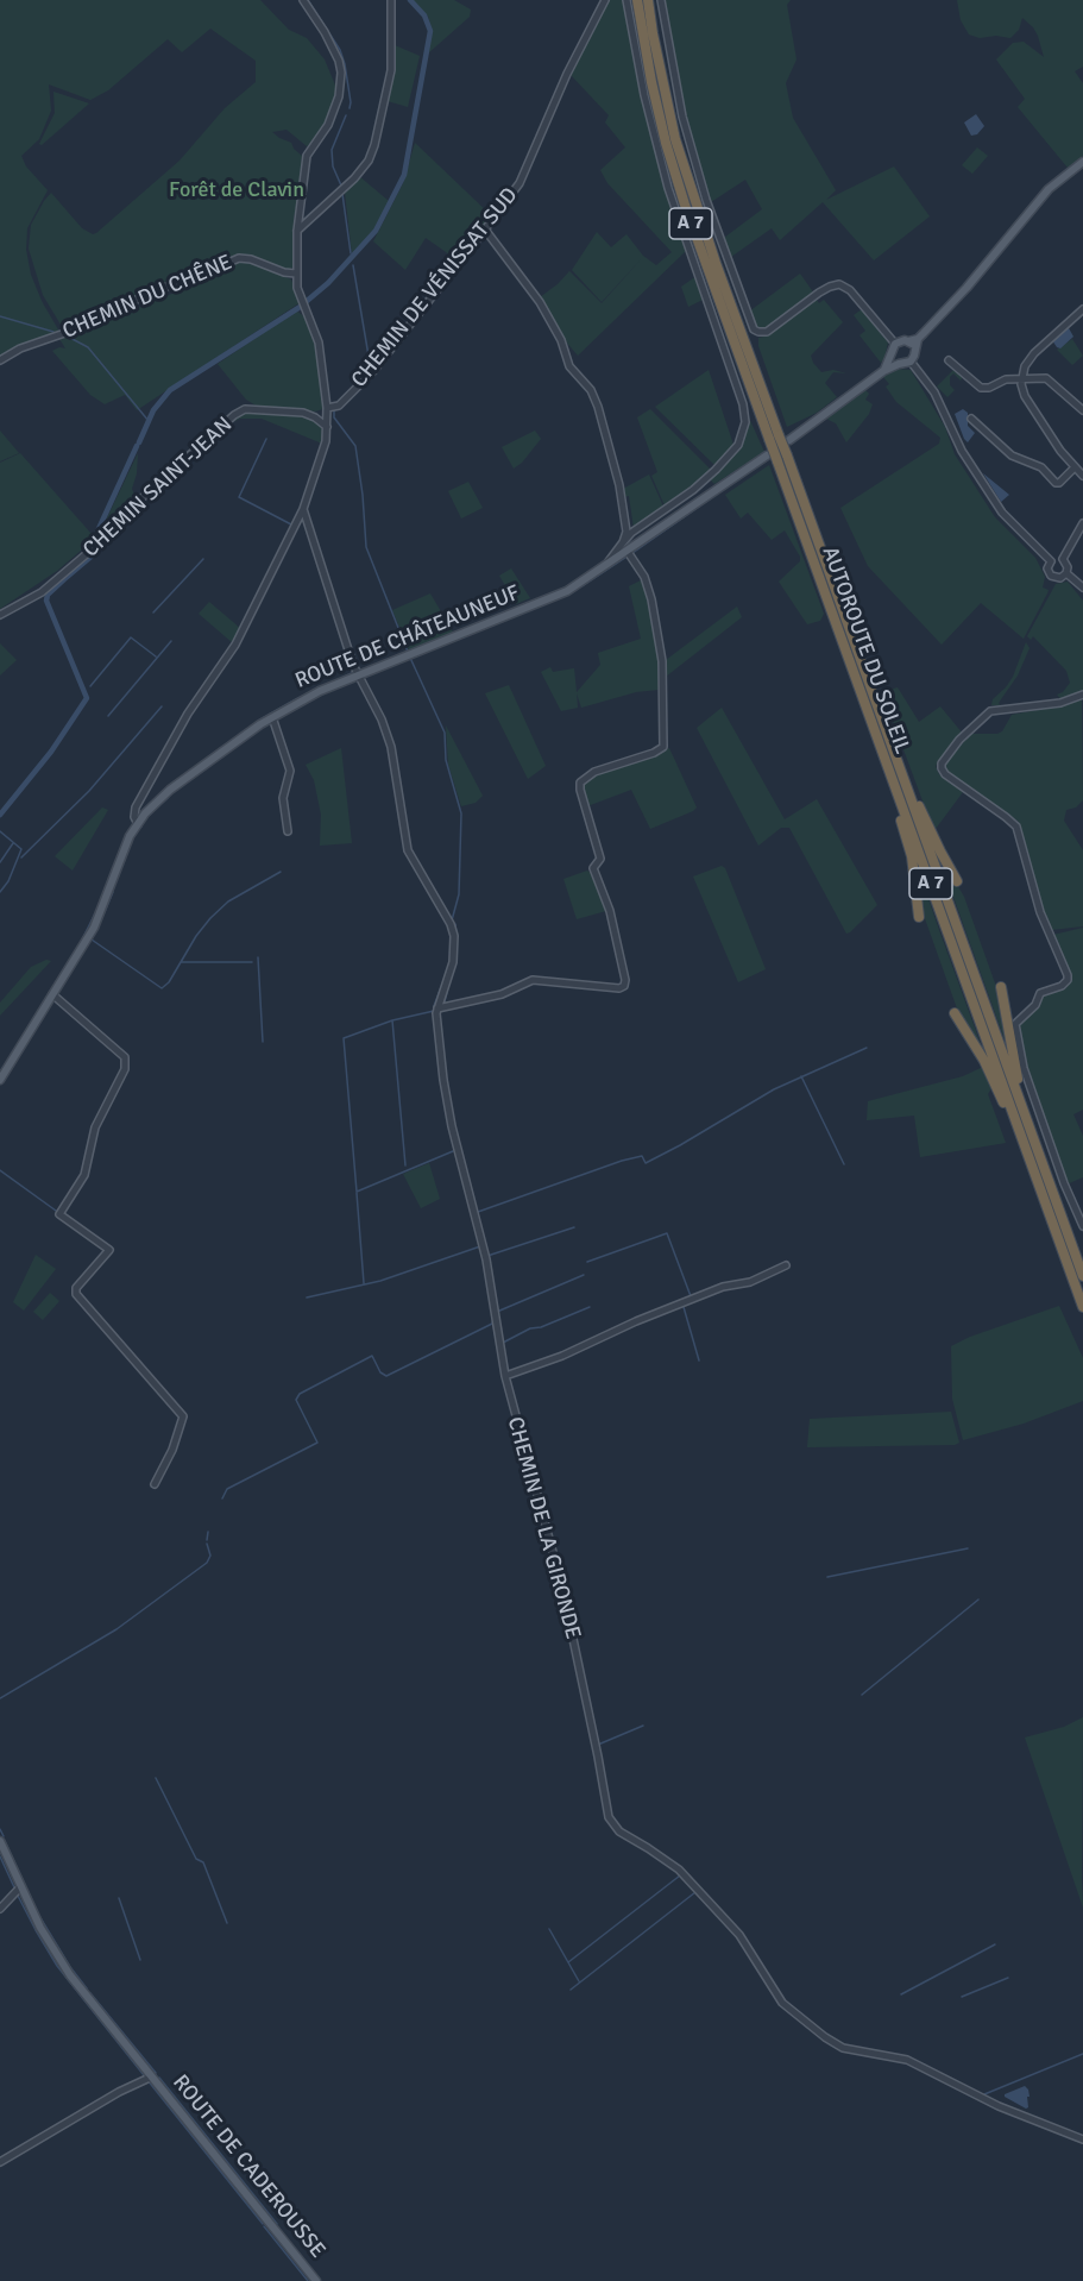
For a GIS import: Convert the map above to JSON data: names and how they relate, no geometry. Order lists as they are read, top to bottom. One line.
{"streets":{"highway":["A 7","AUTOROUTE DU SOLEIL"],"main road":["ROUTE DE CHÂTEAUNEUF","ROUTE DE CADEROUSSE"],"street":["CHEMIN DE VÉNISSAT SUD","CHEMIN DU CHÊNE","CHEMIN SAINT-JEAN","CHEMIN DE LA GIRONDE"]},"crossings":[["ROUTE DE CHÂTEAUNEUF","CHEMIN DE LA GIRONDE"]],"parks":["Forêt de Clavin"]}
